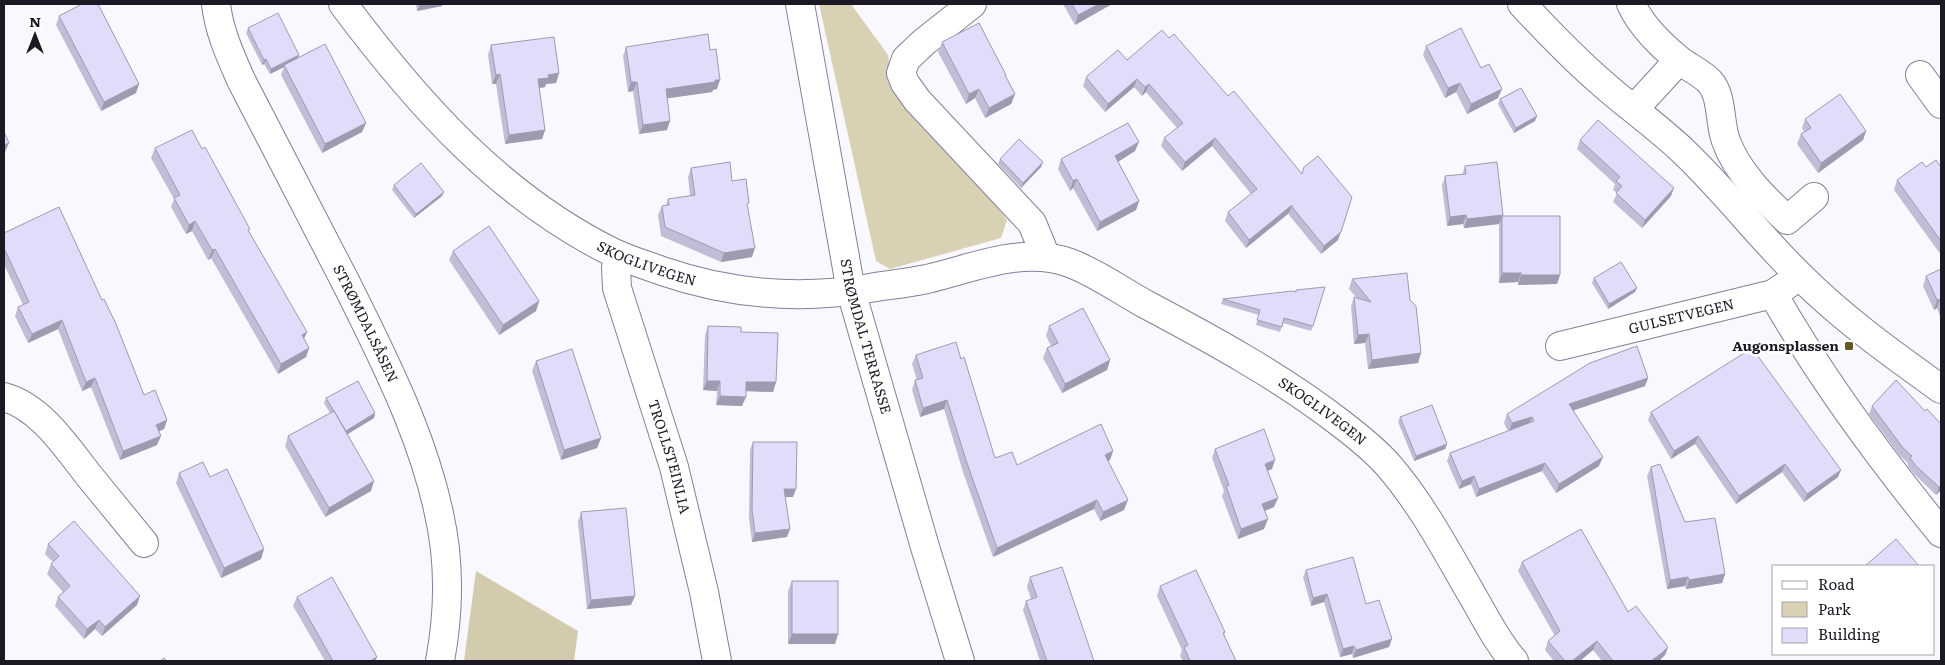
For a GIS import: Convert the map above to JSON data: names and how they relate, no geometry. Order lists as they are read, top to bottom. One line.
{"streets":{"street":["SKOGLIVEGEN","GULSETVEGEN","STRØMDALSÅSEN","STRØMDAL TERRASSE","TROLLSTEINLIA"]},"crossings":[["SKOGLIVEGEN","STRØMDAL TERRASSE"],["SKOGLIVEGEN","TROLLSTEINLIA"]],"places":{"transit":["Augonsplassen"]},"legend":["Road","Park","Building"],"north":"top"}
